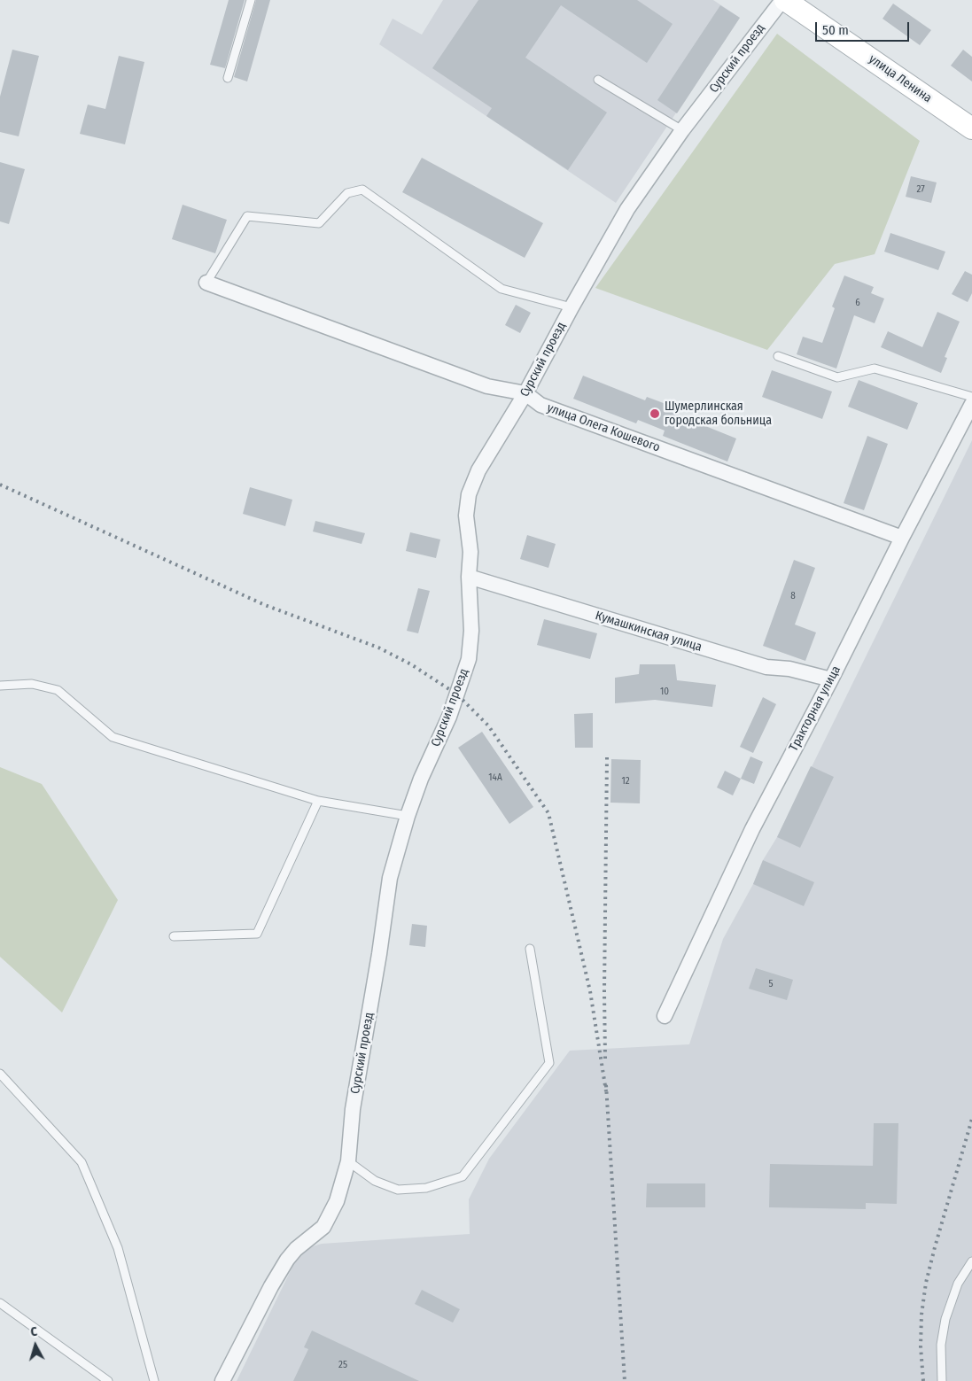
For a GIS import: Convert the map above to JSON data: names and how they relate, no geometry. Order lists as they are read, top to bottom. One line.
{"streets":{"main road":["улица Ленина"],"street":["Сурский проезд","улица Олега Кошевого","Кумашкинская улица","Тракторная улица"]},"crossings":[["Сурский проезд","улица Ленина"],["Сурский проезд","улица Олега Кошевого"],["Сурский проезд","Кумашкинская улица"],["улица Олега Кошевого","Тракторная улица"],["Кумашкинская улица","Тракторная улица"]],"places":["Шумерлинская городская больница"],"house_numbers":["27","6","8","10","14А","12","5","25"],"scale_bar":"50 m","north":"top"}
